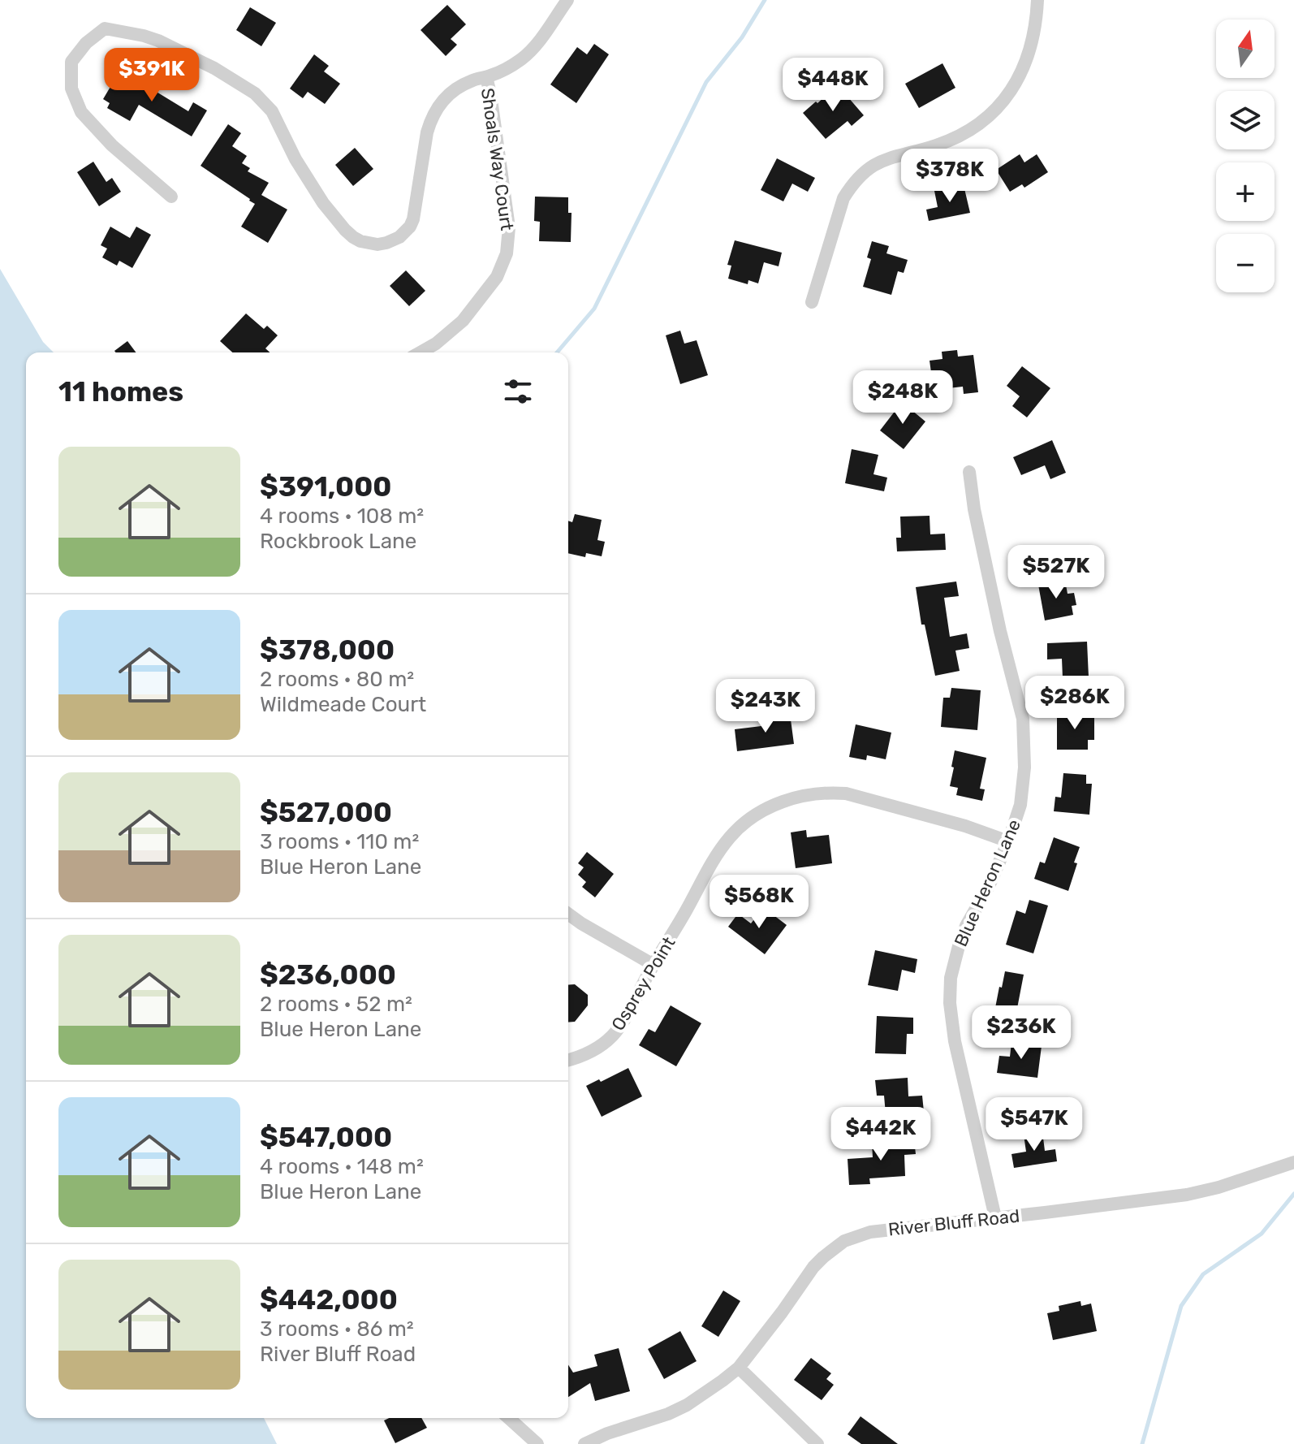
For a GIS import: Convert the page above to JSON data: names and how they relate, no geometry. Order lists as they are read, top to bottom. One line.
{"streets":{"street":["Shoals Way Court","Blue Heron Lane","Osprey Point","River Bluff Road"]},"crossings":[["Blue Heron Lane","Osprey Point"],["Blue Heron Lane","River Bluff Road"]],"north":"top","page":{"map_buttons":["+","−"],"price":["$391K","$448K","$378K","$248K","$527K","$286K","$243K","$568K","$236K","$547K","$442K"],"heading":"11 homes","list":[{"name":"$391,000","note":"4 rooms · 108 m² · Rockbrook Lane"},{"name":"$378,000","note":"2 rooms · 80 m² · Wildmeade Court"},{"name":"$527,000","note":"3 rooms · 110 m² · Blue Heron Lane"},{"name":"$236,000","note":"2 rooms · 52 m² · Blue Heron Lane"},{"name":"$547,000","note":"4 rooms · 148 m² · Blue Heron Lane"},{"name":"$442,000","note":"3 rooms · 86 m² · River Bluff Road"}]}}
